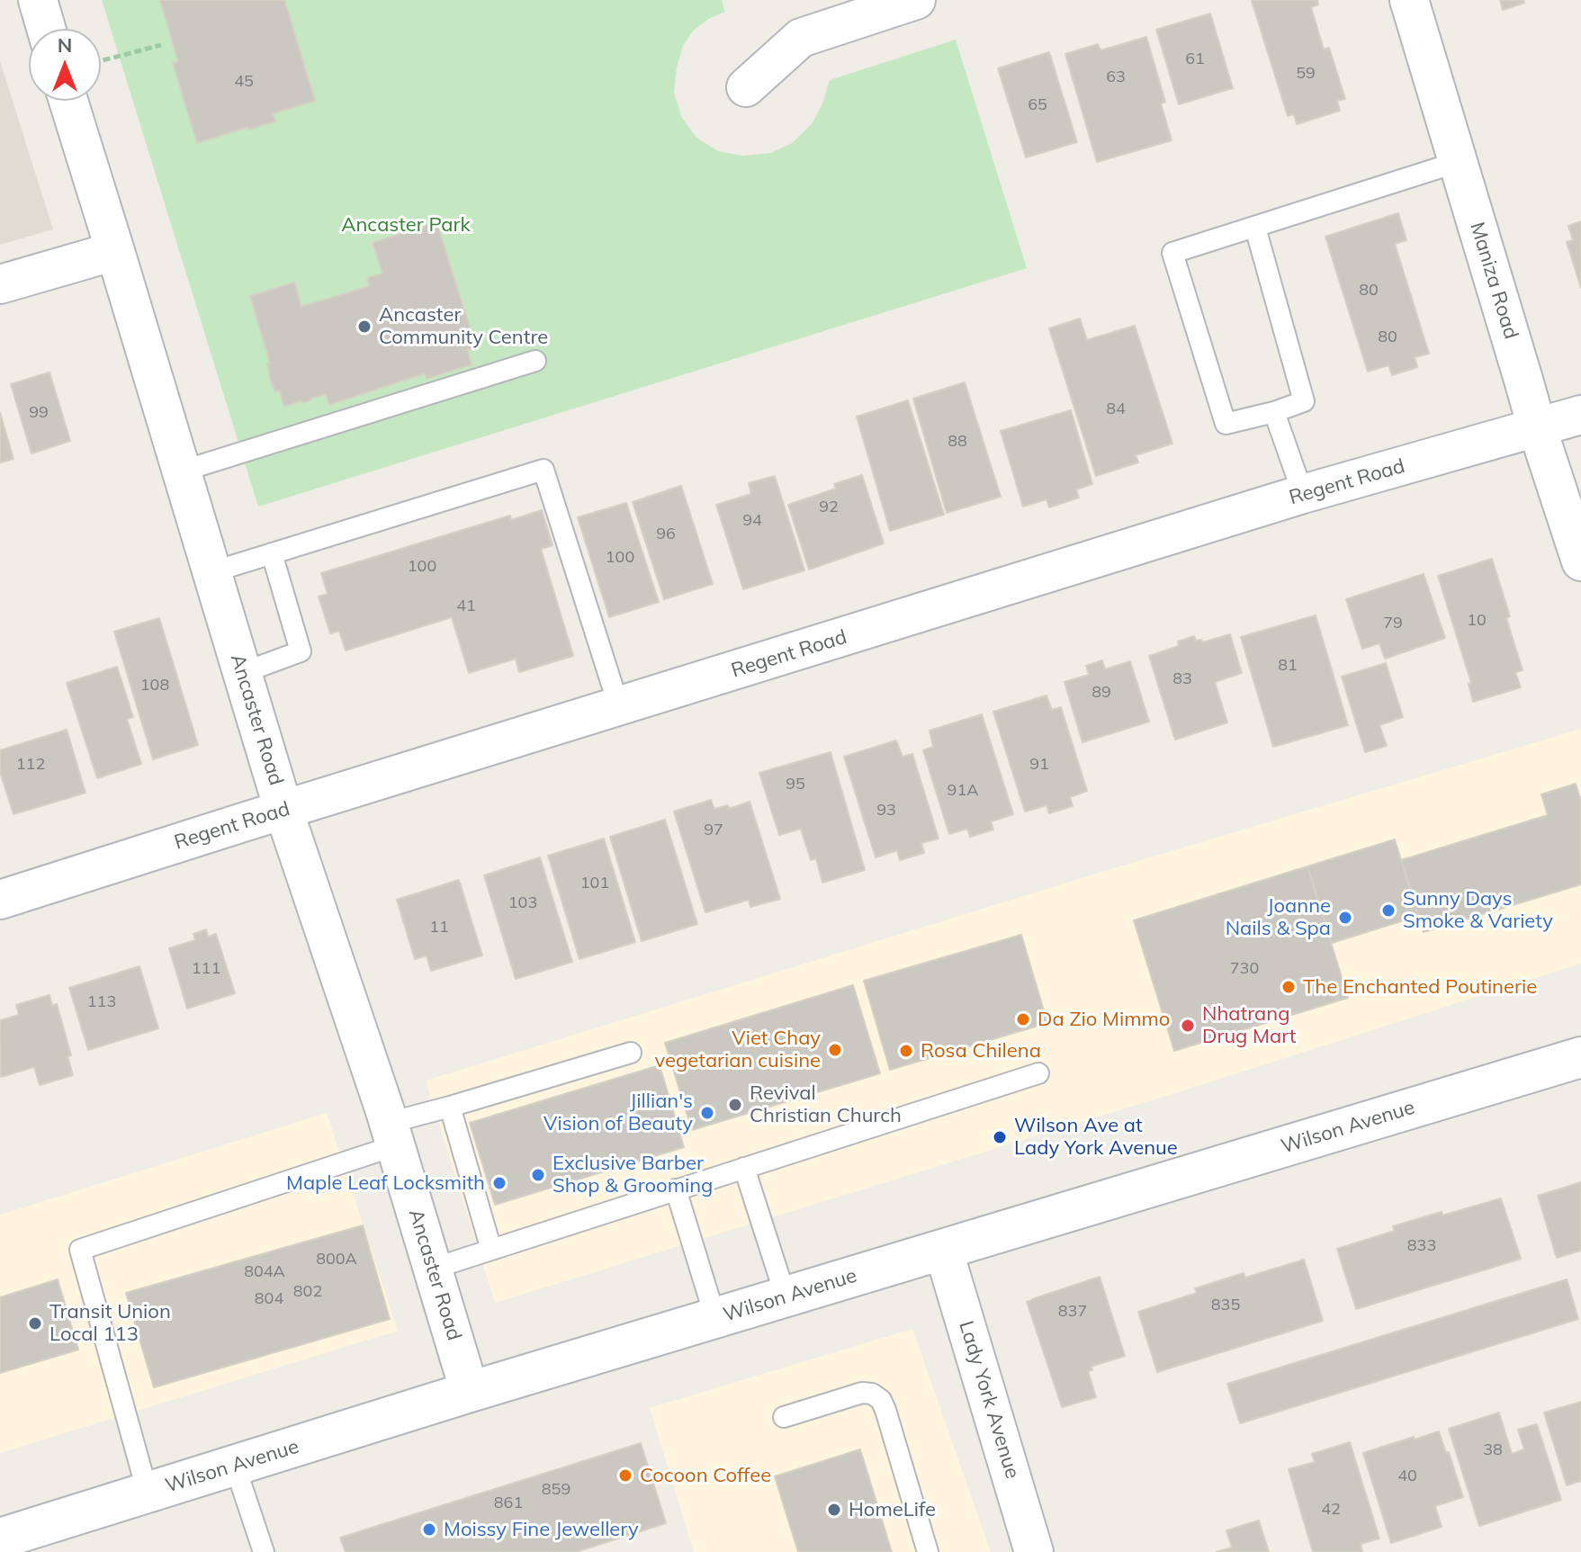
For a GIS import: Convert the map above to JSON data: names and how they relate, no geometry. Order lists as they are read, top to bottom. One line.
{"streets":{"main road":["Wilson Avenue"],"street":["Maniza Road","Regent Road","Ancaster Road","Lady York Avenue"]},"crossings":[["Maniza Road","Regent Road"],["Regent Road","Ancaster Road"],["Ancaster Road","Wilson Avenue"],["Wilson Avenue","Lady York Avenue"]],"parks":["Ancaster Park"],"places":["Ancaster Community Centre","Sunny Days Smoke & Variety","Joanne Nails & Spa","The Enchanted Poutinerie","Da Zio Mimmo","Nhatrang Drug Mart","Viet Chay vegetarian cuisine","Rosa Chilena","Revival Christian Church","Jillian's Vision of Beauty","Wilson Ave at Lady York Avenue","Exclusive Barber Shop & Grooming","Maple Leaf Locksmith","Transit Union Local 113","Cocoon Coffee","HomeLife","Moissy Fine Jewellery"],"house_numbers":["61","59","63","45","65","80","80","84","99","88","92","94","96","100","100","41","10","79","81","83","108","89","112","91","95","91A","93","97","101","103","11","111","730","113","833","800A","804A","802","804","835","837","38","40","859","861","42"],"north":"top"}
